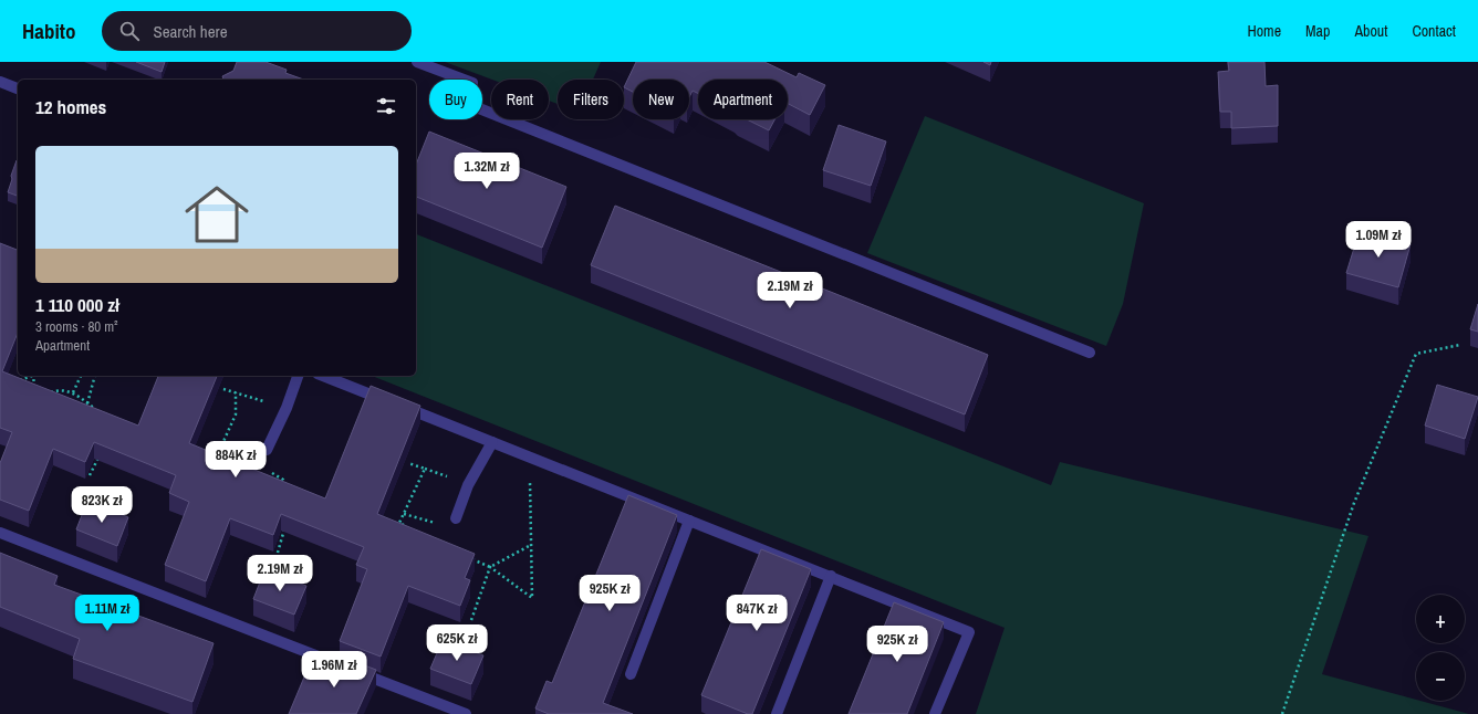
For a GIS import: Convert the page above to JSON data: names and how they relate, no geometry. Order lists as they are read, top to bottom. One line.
{"page":{"header":"Habito","search":"Search here","nav":["Home","Map","About","Contact"],"chip":["Buy","Rent","Filters","New","Apartment"],"heading":"12 homes","list":[{"name":"1 110 000 zł","note":"3 rooms · 80 m² · Apartment"}],"price":["1.32M zł","1.09M zł","2.19M zł","884K zł","823K zł","2.19M zł","925K zł","1.11M zł","847K zł","625K zł","925K zł","1.96M zł"],"map_buttons":["+","−"]}}
